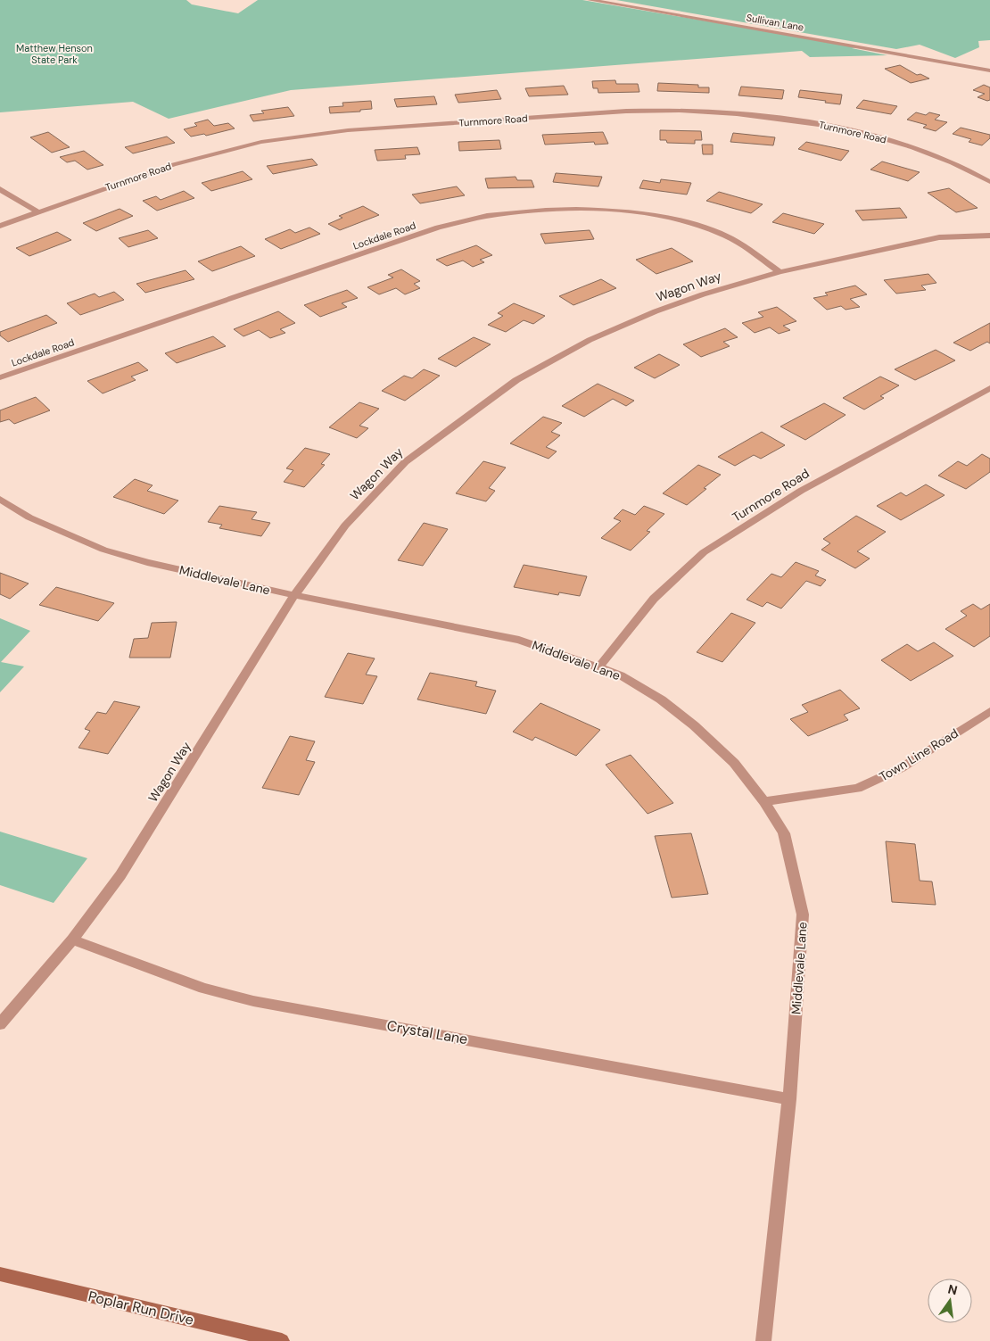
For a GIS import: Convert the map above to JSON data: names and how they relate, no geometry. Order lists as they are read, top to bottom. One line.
{"streets":{"street":["Sullivan Lane","Turnmore Road","Lockdale Road","Wagon Way","Middlevale Lane","Town Line Road","Crystal Lane","Poplar Run Drive"]},"crossings":[["Turnmore Road","Middlevale Lane"],["Lockdale Road","Wagon Way"],["Wagon Way","Middlevale Lane"],["Wagon Way","Crystal Lane"],["Middlevale Lane","Town Line Road"],["Middlevale Lane","Crystal Lane"]],"parks":["Matthew Henson State Park"],"north":"top"}
